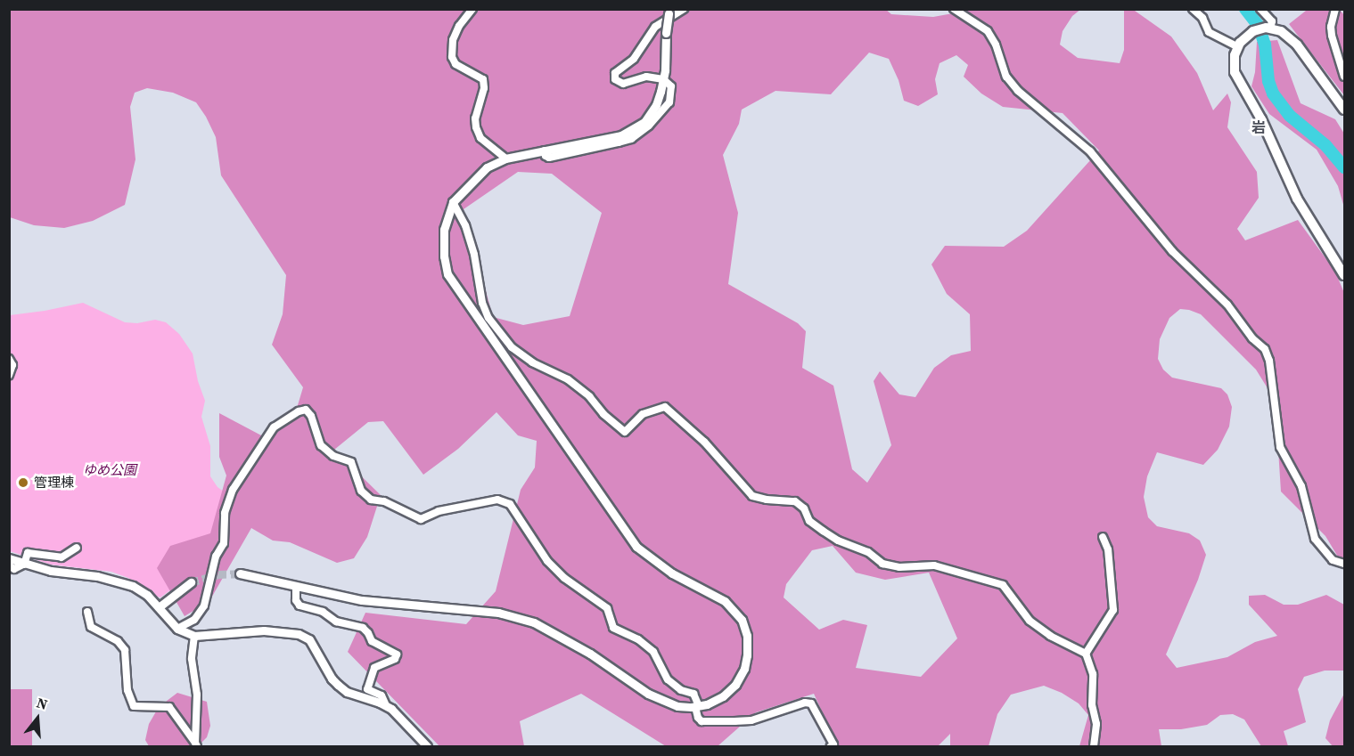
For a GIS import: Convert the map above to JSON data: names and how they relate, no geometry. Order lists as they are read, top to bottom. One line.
{"districts":["岩"],"parks":["ゆめ公園"],"places":["管理棟"],"north":"top"}
